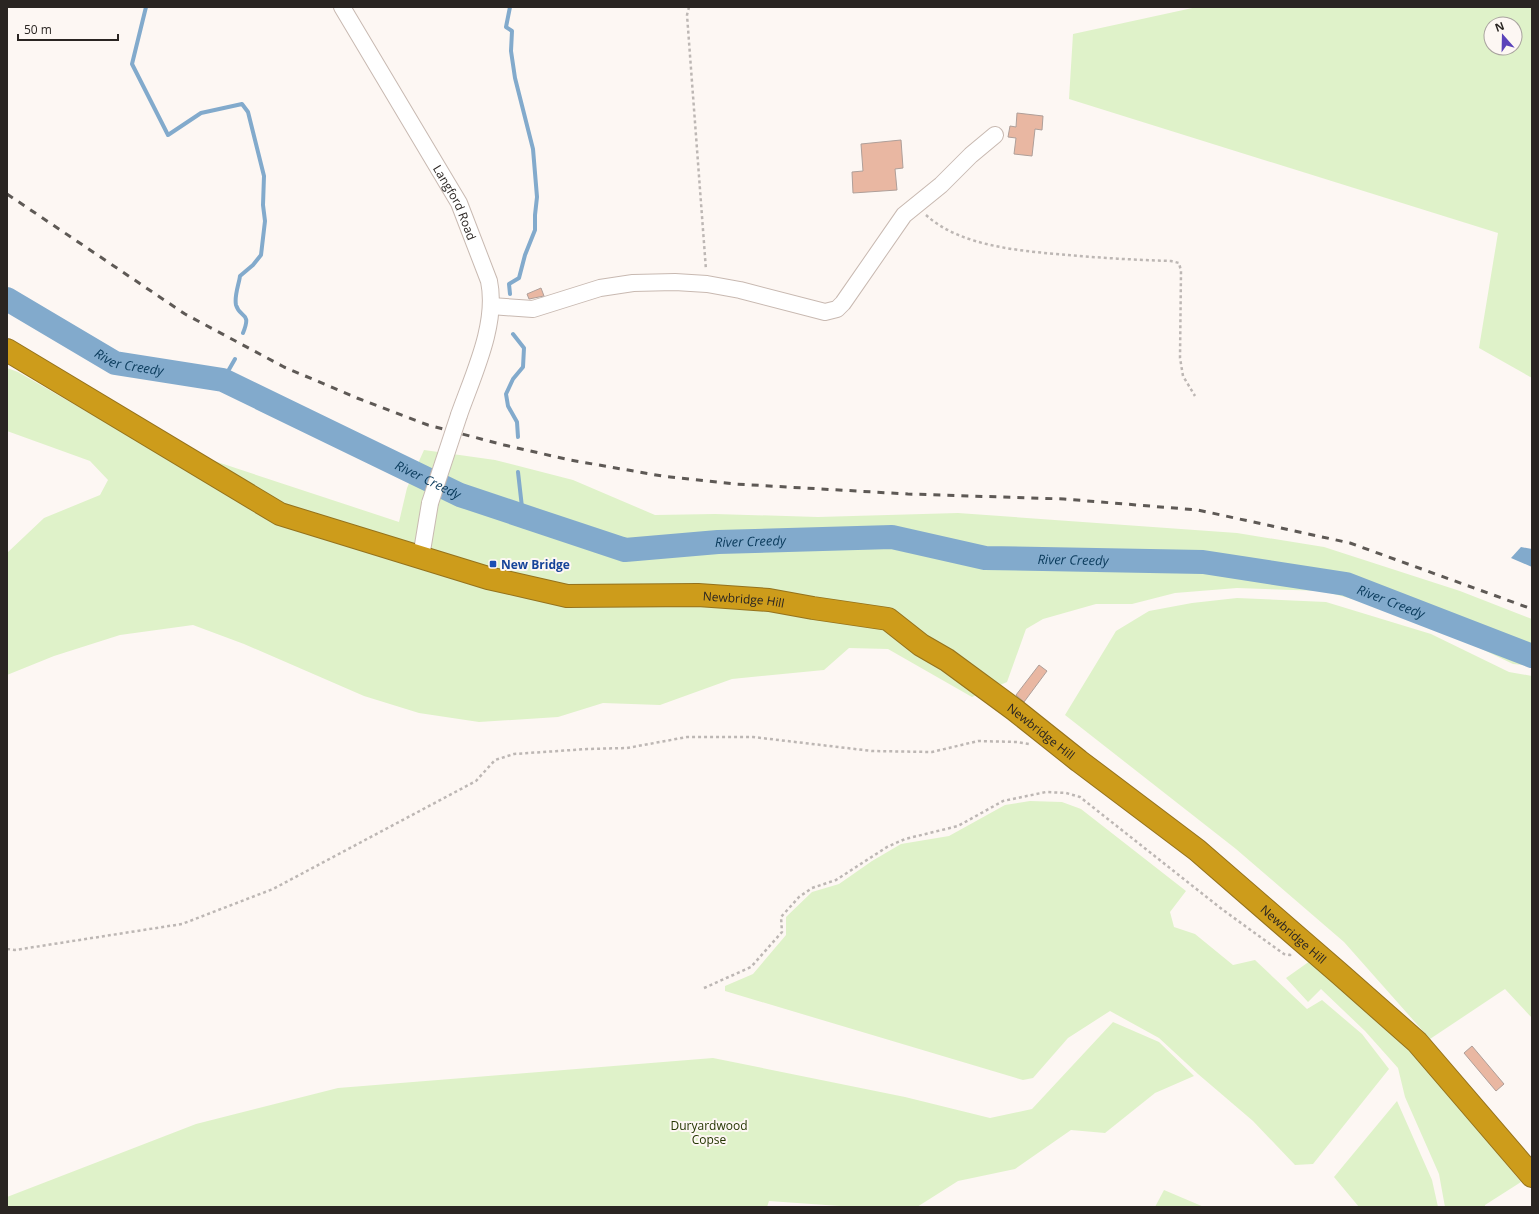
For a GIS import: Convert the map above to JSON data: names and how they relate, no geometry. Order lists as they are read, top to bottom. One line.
{"streets":{"highway":["Newbridge Hill"],"street":["Langford Road"]},"crossings":[["Langford Road","Newbridge Hill"]],"water":["River Creedy"],"parks":["Duryardwood Copse"],"places":{"transit":["New Bridge"]},"scale_bar":"50 m","north":"top"}
